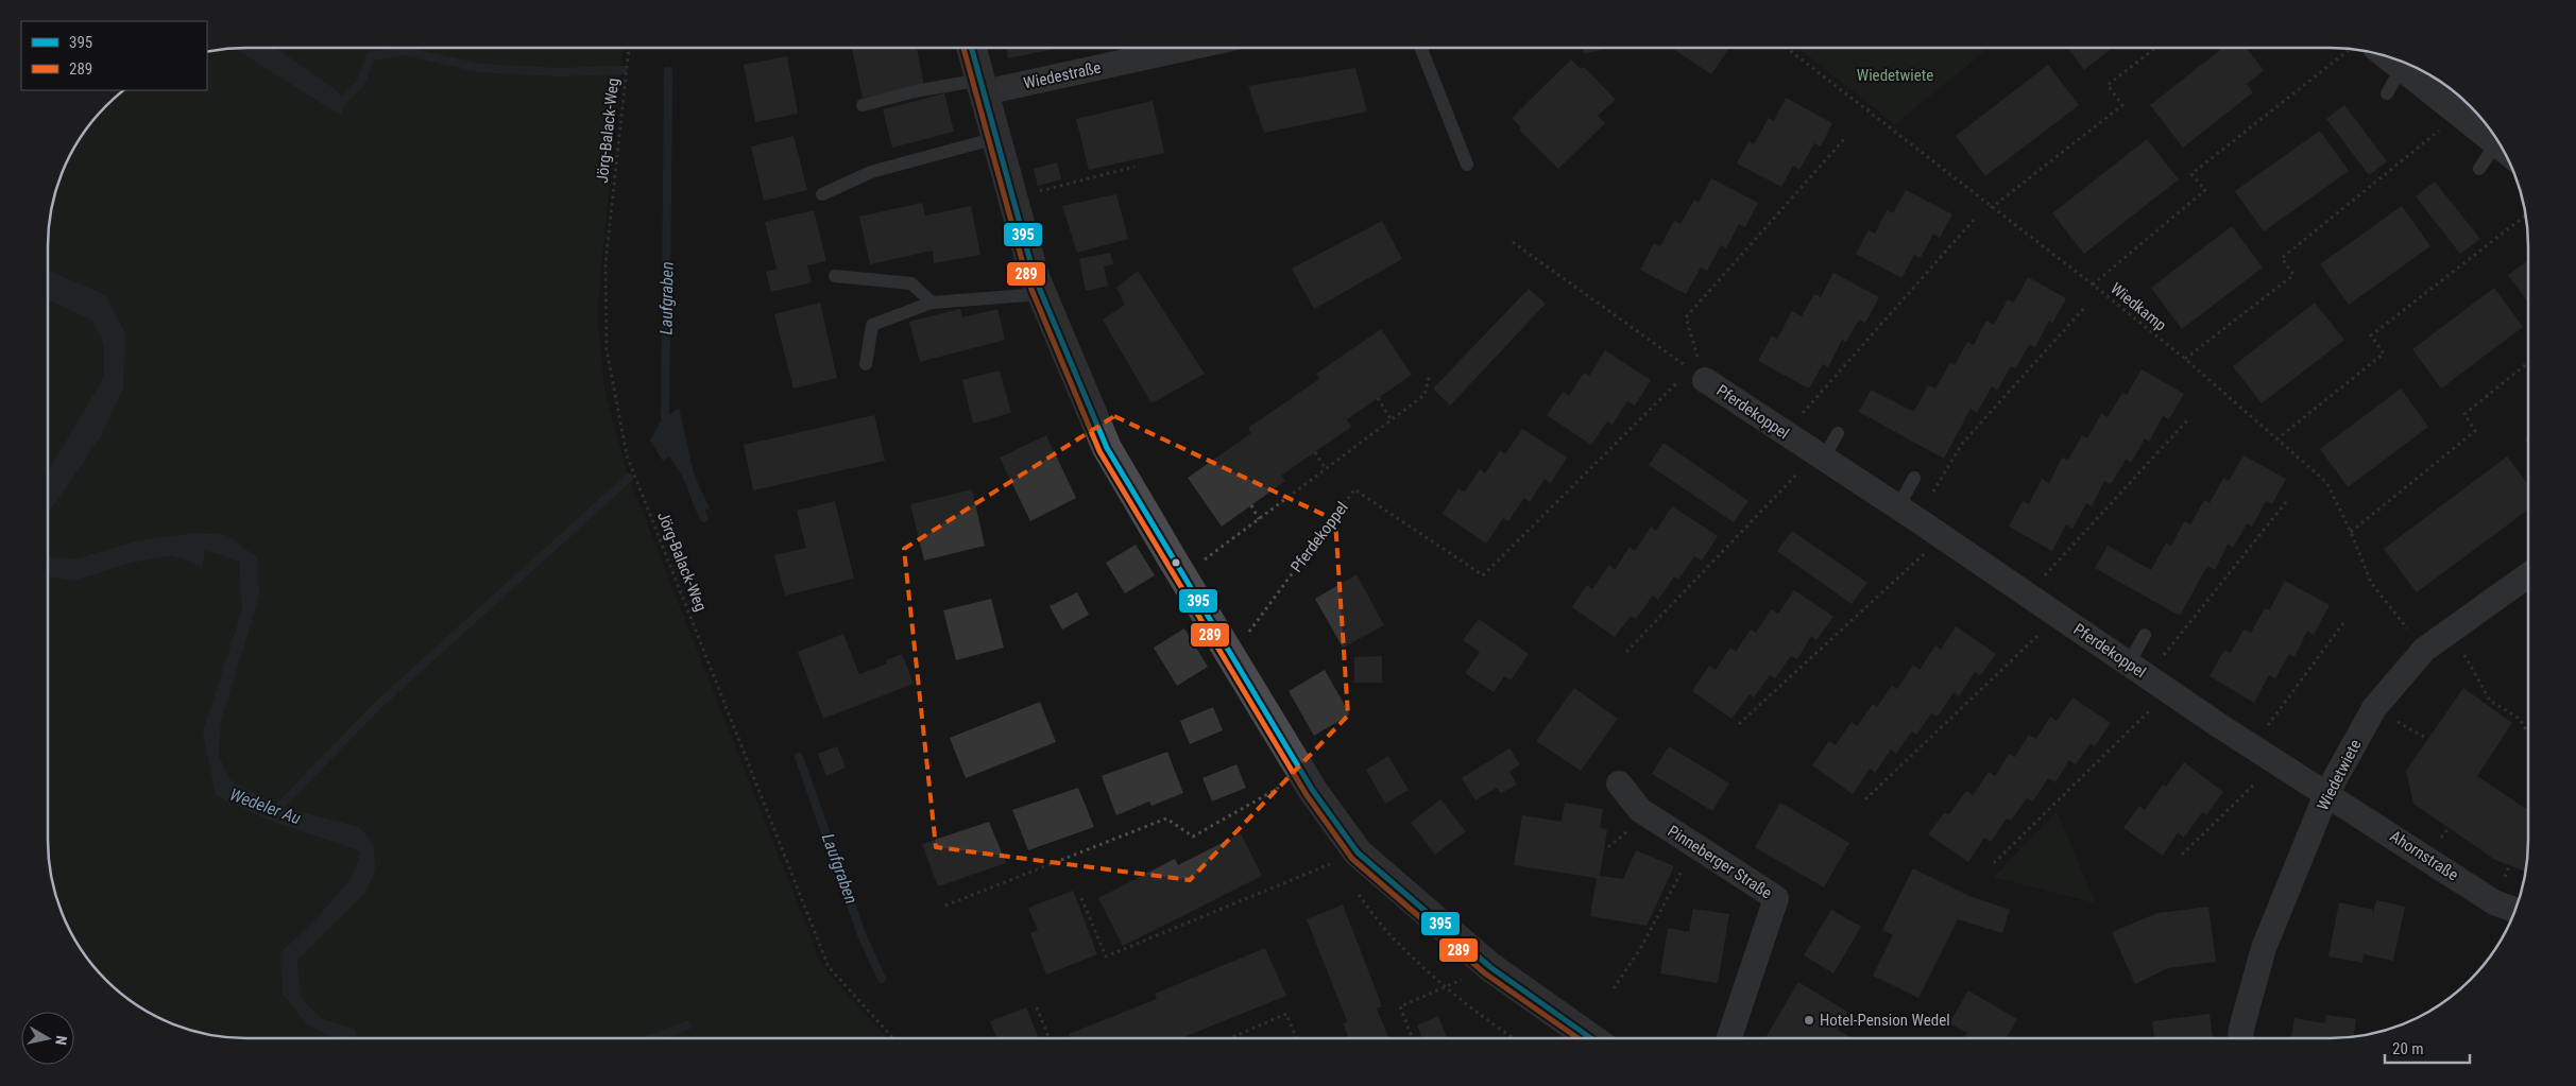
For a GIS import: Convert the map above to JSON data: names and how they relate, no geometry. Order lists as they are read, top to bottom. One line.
{"streets":{"street":["Wiedestraße","Pferdekoppel","Wiedetwiete","Ahornstraße","Pinneberger Straße"],"path":["Jörg-Balack-Weg","Wiedkamp"]},"crossings":[["Wiedkamp","Wiedetwiete"],["Pferdekoppel","Wiedetwiete"],["Pferdekoppel","Ahornstraße"],["Wiedetwiete","Ahornstraße"]],"water":["Laufgraben","Wedeler Au"],"parks":["Wiedetwiete"],"places":["Hotel-Pension Wedel"],"lines":["transit line 395","transit line 289"],"legend":["395","289"],"scale_bar":"20 m","north":"right"}
